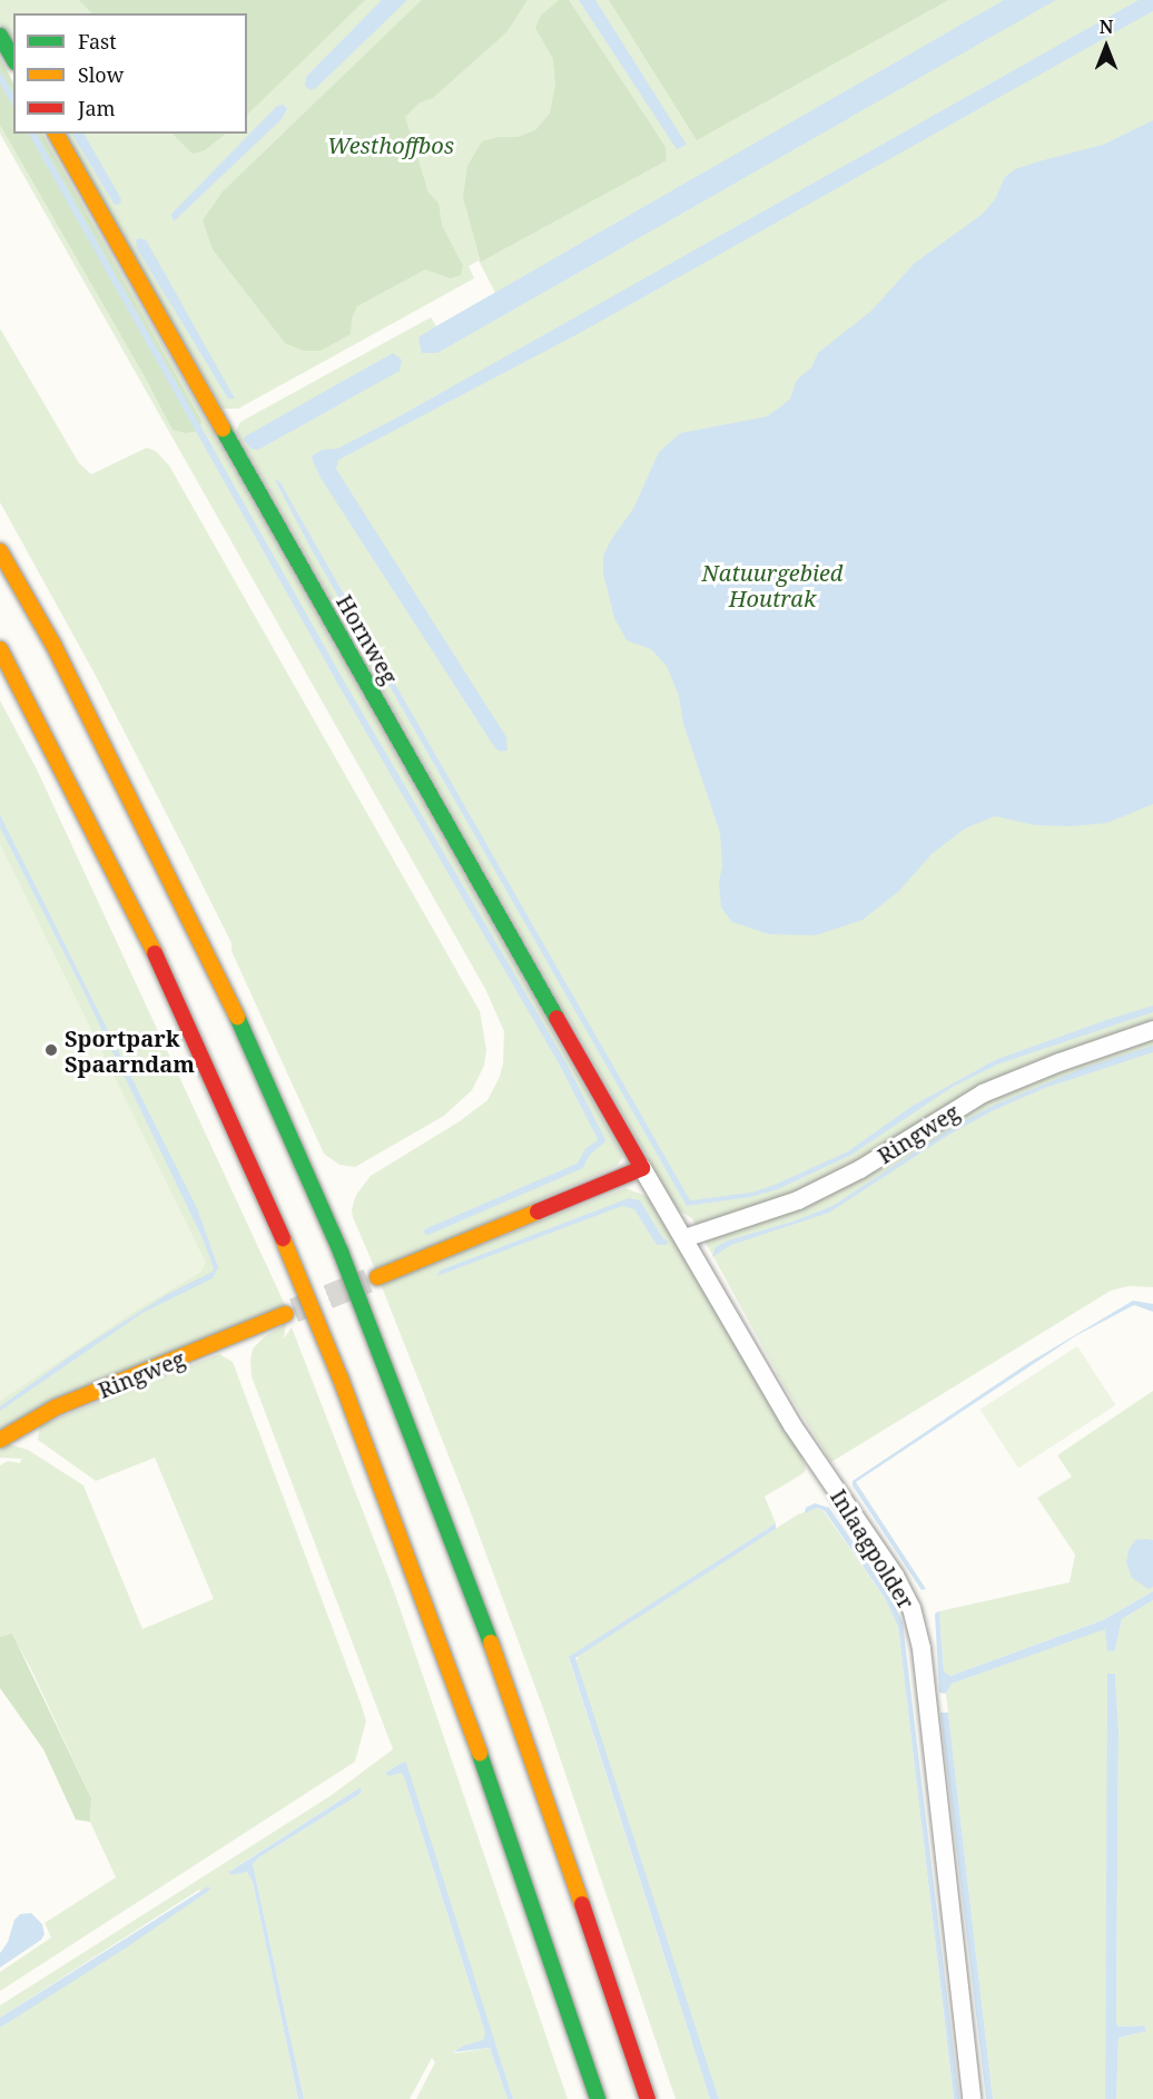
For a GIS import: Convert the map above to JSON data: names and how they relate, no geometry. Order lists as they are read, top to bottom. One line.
{"streets":{"main road":["Hornweg","Ringweg"],"street":["Inlaagpolder"]},"crossings":[["Hornweg","Inlaagpolder"],["Ringweg","Inlaagpolder"]],"parks":["Westhoffbos","Natuurgebied Houtrak"],"places":["Sportpark Spaarndam"],"legend":["Fast","Slow","Jam"],"north":"top"}
